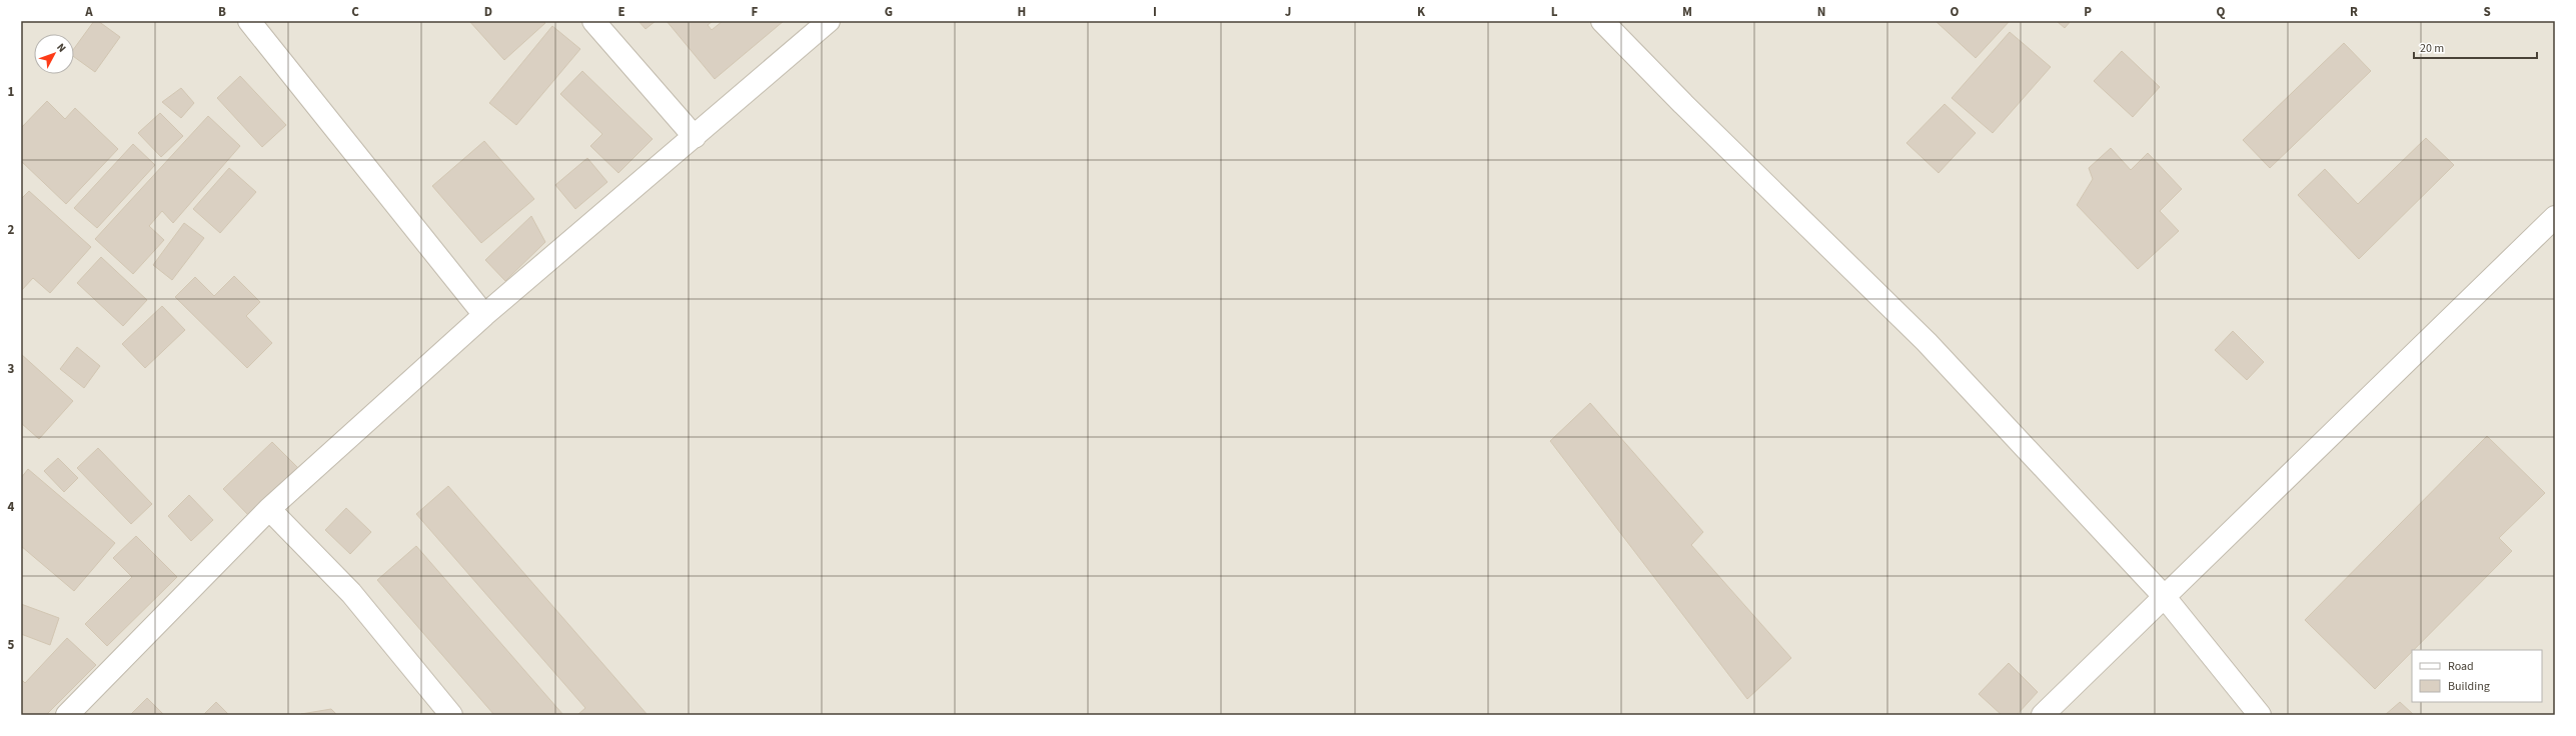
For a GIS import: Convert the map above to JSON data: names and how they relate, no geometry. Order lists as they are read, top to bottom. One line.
{"legend":["Road","Building"],"scale_bar":"20 m","north":"top right","grid":{"columns":["A","B","C","D","E","F","G","H","I","J","K","L","M","N","O","P","Q","R","S"],"rows":["1","2","3","4","5"]}}
